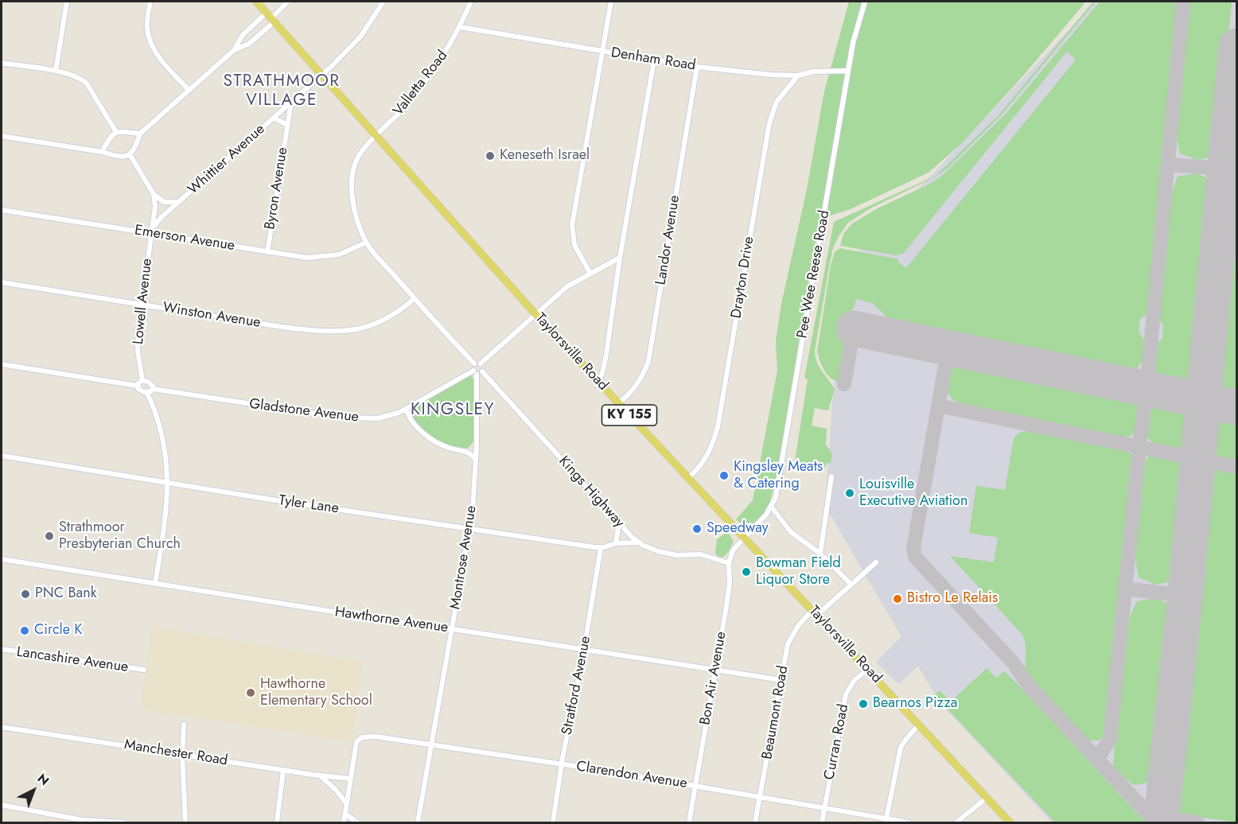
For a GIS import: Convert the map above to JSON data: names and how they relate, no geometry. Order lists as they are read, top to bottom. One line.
{"streets":{"main road":["Taylorsville Road","KY 155"],"street":["Denham Road","Valletta Road","Whittier Avenue","Byron Avenue","Emerson Avenue","Landor Avenue","Pee Wee Reese Road","Drayton Drive","Lowell Avenue","Winston Avenue","Gladstone Avenue","Kings Highway","Tyler Lane","Montrose Avenue","Hawthorne Avenue","Lancashire Avenue","Bon Air Avenue","Stratford Avenue","Beaumont Road","Curran Road","Manchester Road","Clarendon Avenue"]},"crossings":[["Denham Road","Valletta Road"],["Denham Road","Landor Avenue"],["Denham Road","Pee Wee Reese Road"],["Denham Road","Drayton Drive"],["Valletta Road","Taylorsville Road"],["Whittier Avenue","Byron Avenue"],["Whittier Avenue","Emerson Avenue"],["Whittier Avenue","Lowell Avenue"],["Whittier Avenue","Taylorsville Road"],["Byron Avenue","Emerson Avenue"],["Emerson Avenue","Lowell Avenue"],["Landor Avenue","Taylorsville Road"],["Pee Wee Reese Road","Taylorsville Road"],["Drayton Drive","Taylorsville Road"],["Lowell Avenue","Winston Avenue"],["Lowell Avenue","Gladstone Avenue"],["Taylorsville Road","Beaumont Road"],["Taylorsville Road","Curran Road"],["Gladstone Avenue","Kings Highway"],["Gladstone Avenue","Montrose Avenue"],["Kings Highway","Tyler Lane"],["Kings Highway","Montrose Avenue"],["Kings Highway","Bon Air Avenue"],["Tyler Lane","Montrose Avenue"],["Tyler Lane","Stratford Avenue"],["Montrose Avenue","Hawthorne Avenue"],["Montrose Avenue","Clarendon Avenue"],["Hawthorne Avenue","Bon Air Avenue"],["Hawthorne Avenue","Stratford Avenue"],["Hawthorne Avenue","Beaumont Road"],["Bon Air Avenue","Clarendon Avenue"],["Stratford Avenue","Clarendon Avenue"],["Beaumont Road","Clarendon Avenue"],["Curran Road","Clarendon Avenue"],["Manchester Road","Clarendon Avenue"]],"districts":["STRATHMOOR VILLAGE","KINGSLEY"],"places":["Keneseth Israel","Kingsley Meats & Catering","Louisville Executive Aviation","Speedway","Strathmoor Presbyterian Church","Bowman Field Liquor Store","PNC Bank","Bistro Le Relais","Circle K","Hawthorne Elementary School","Bearnos Pizza"],"north":"top right"}
